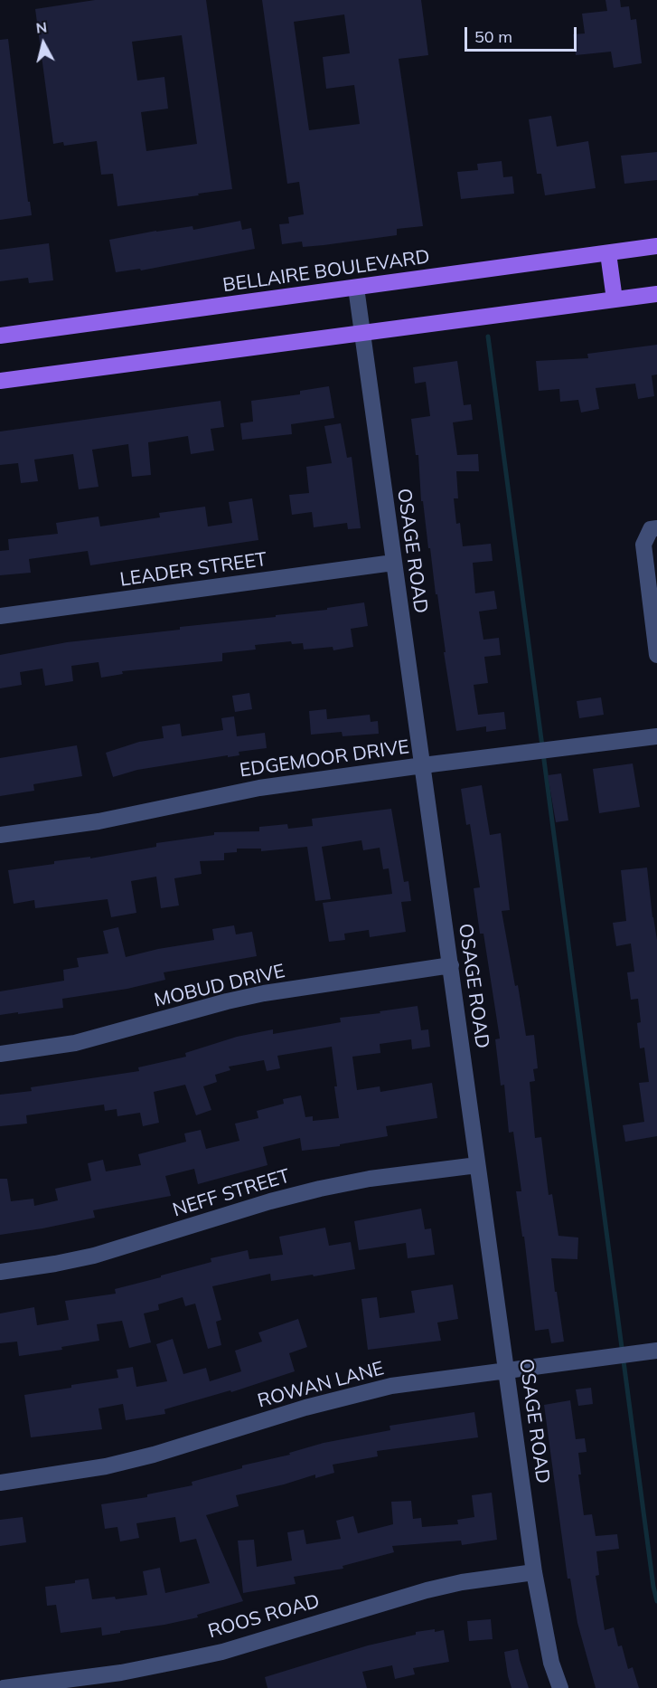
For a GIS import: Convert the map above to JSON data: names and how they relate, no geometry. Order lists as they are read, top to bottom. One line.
{"streets":{"main road":["BELLAIRE BOULEVARD"],"street":["OSAGE ROAD","LEADER STREET","EDGEMOOR DRIVE","MOBUD DRIVE","NEFF STREET","ROWAN LANE","ROOS ROAD"]},"crossings":[["BELLAIRE BOULEVARD","OSAGE ROAD"],["OSAGE ROAD","LEADER STREET"],["OSAGE ROAD","EDGEMOOR DRIVE"],["OSAGE ROAD","MOBUD DRIVE"],["OSAGE ROAD","NEFF STREET"],["OSAGE ROAD","ROWAN LANE"],["OSAGE ROAD","ROOS ROAD"]],"scale_bar":"50 m","north":"top"}
